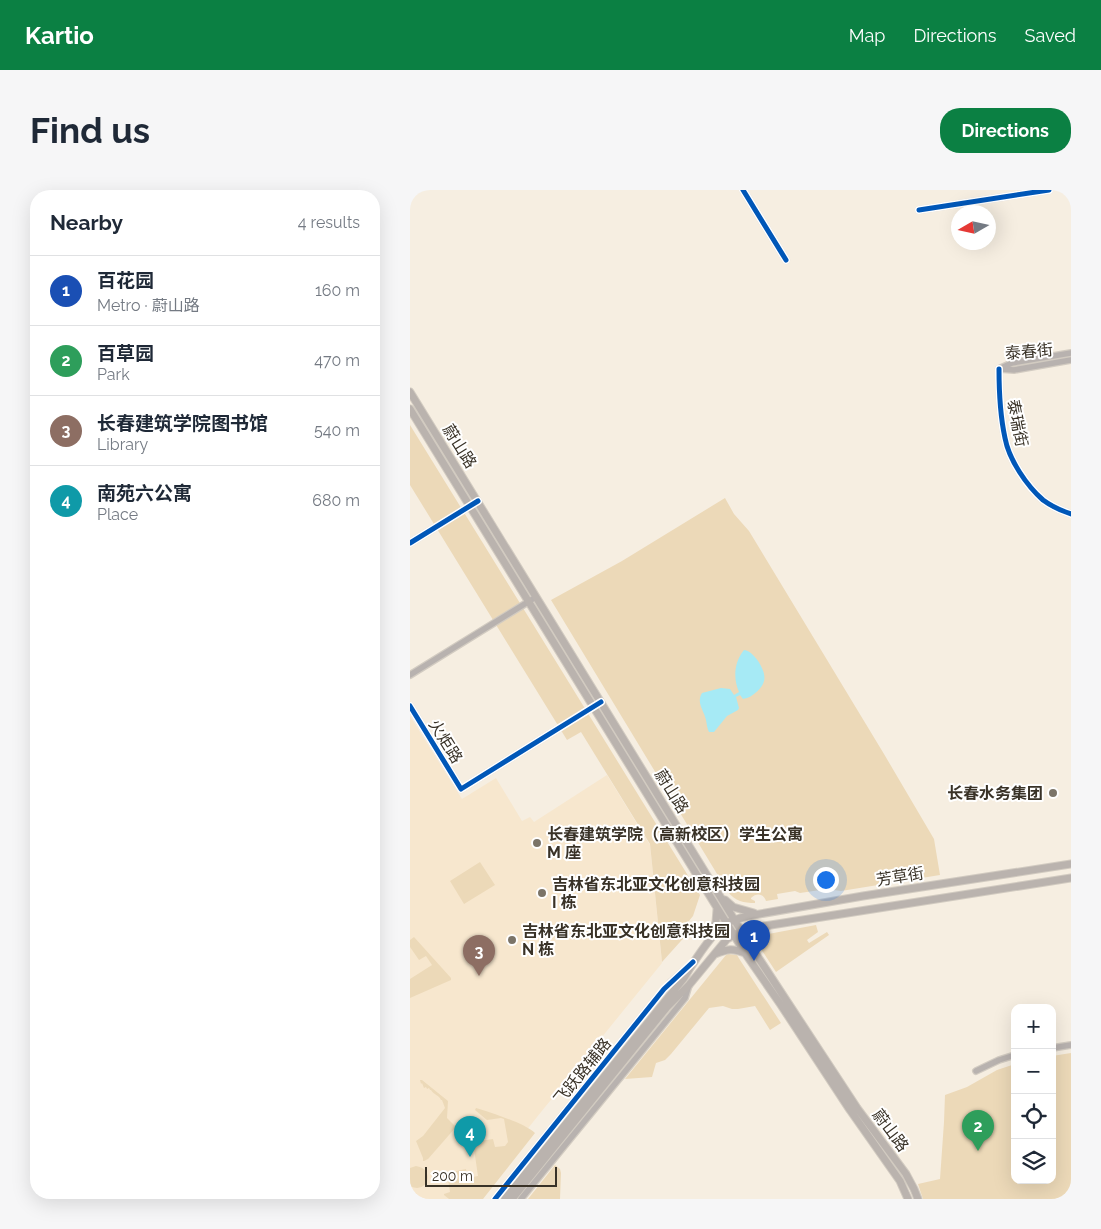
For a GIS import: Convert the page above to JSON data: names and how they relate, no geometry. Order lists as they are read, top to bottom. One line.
{"streets":{"main road":["蔚山路","芳草街"],"street":["泰春街","泰瑞街","火炬路","飞跃路辅路"]},"crossings":[["泰春街","泰瑞街"],["蔚山路","火炬路"],["蔚山路","芳草街"]],"places":["长春水务集团","长春建筑学院（高新校区）学生公寓 M 座","吉林省东北亚文化创意科技园 I 栋","吉林省东北亚文化创意科技园 N 栋"],"scale_bar":"200 m","north":"left","page":{"header":"Kartio","nav":["Map","Directions","Saved"],"buttons":"Directions","title":"Find us","heading":["Nearby","4 results"],"list":[{"mark":"1","name":"百花园","note":"Metro · 蔚山路","value":"160 m"},{"mark":"2","name":"百草园","note":"Park","value":"470 m"},{"mark":"3","name":"长春建筑学院图书馆","note":"Library","value":"540 m"},{"mark":"4","name":"南苑六公寓","note":"Place","value":"680 m"}],"pins":["1","3","2","4"],"map_buttons":["+","−"],"scale":"200 m"}}
